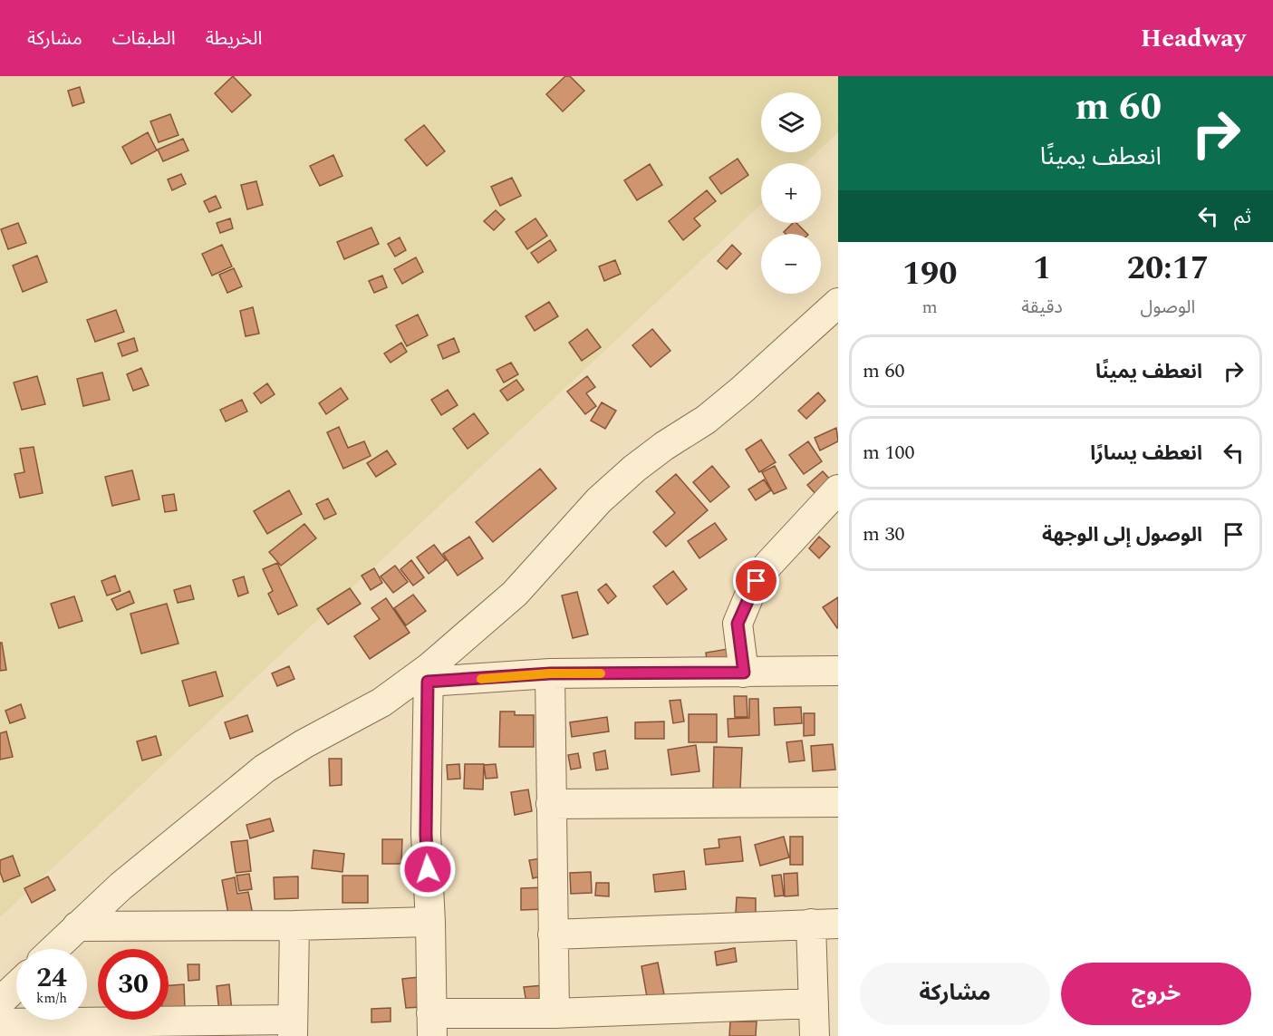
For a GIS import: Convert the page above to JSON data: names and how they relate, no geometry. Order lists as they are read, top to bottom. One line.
{"page":{"header":"Headway","nav":["الخريطة","الطبقات","مشاركة"],"turn":["60 m","انعطف يمينًا"],"map_buttons":["+","−"],"then":"ثم","eta":["20:17","الوصول","1","دقيقة","190","m"],"list":[{"name":"انعطف يمينًا","value":"60 m"},{"name":"انعطف يسارًا","value":"100 m"},{"name":"الوصول إلى الوجهة","value":"30 m"}],"speed":"24 km/h","limit":"30","buttons":["خروج","مشاركة"]}}
